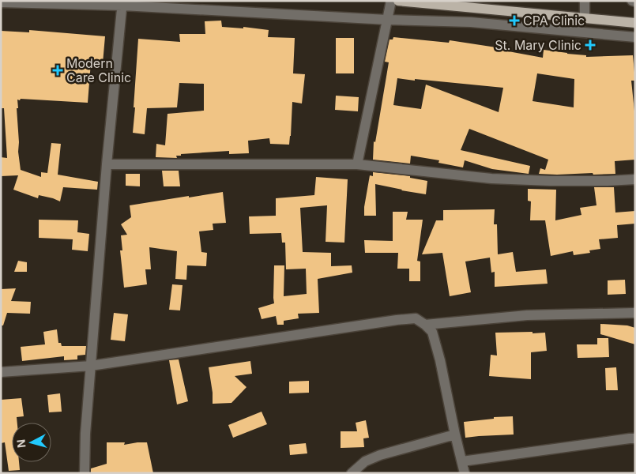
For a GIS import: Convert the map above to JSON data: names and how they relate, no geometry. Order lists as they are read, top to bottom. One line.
{"places":{"health":["CPA Clinic","St. Mary Clinic","Modern Care Clinic"]},"north":"left"}
